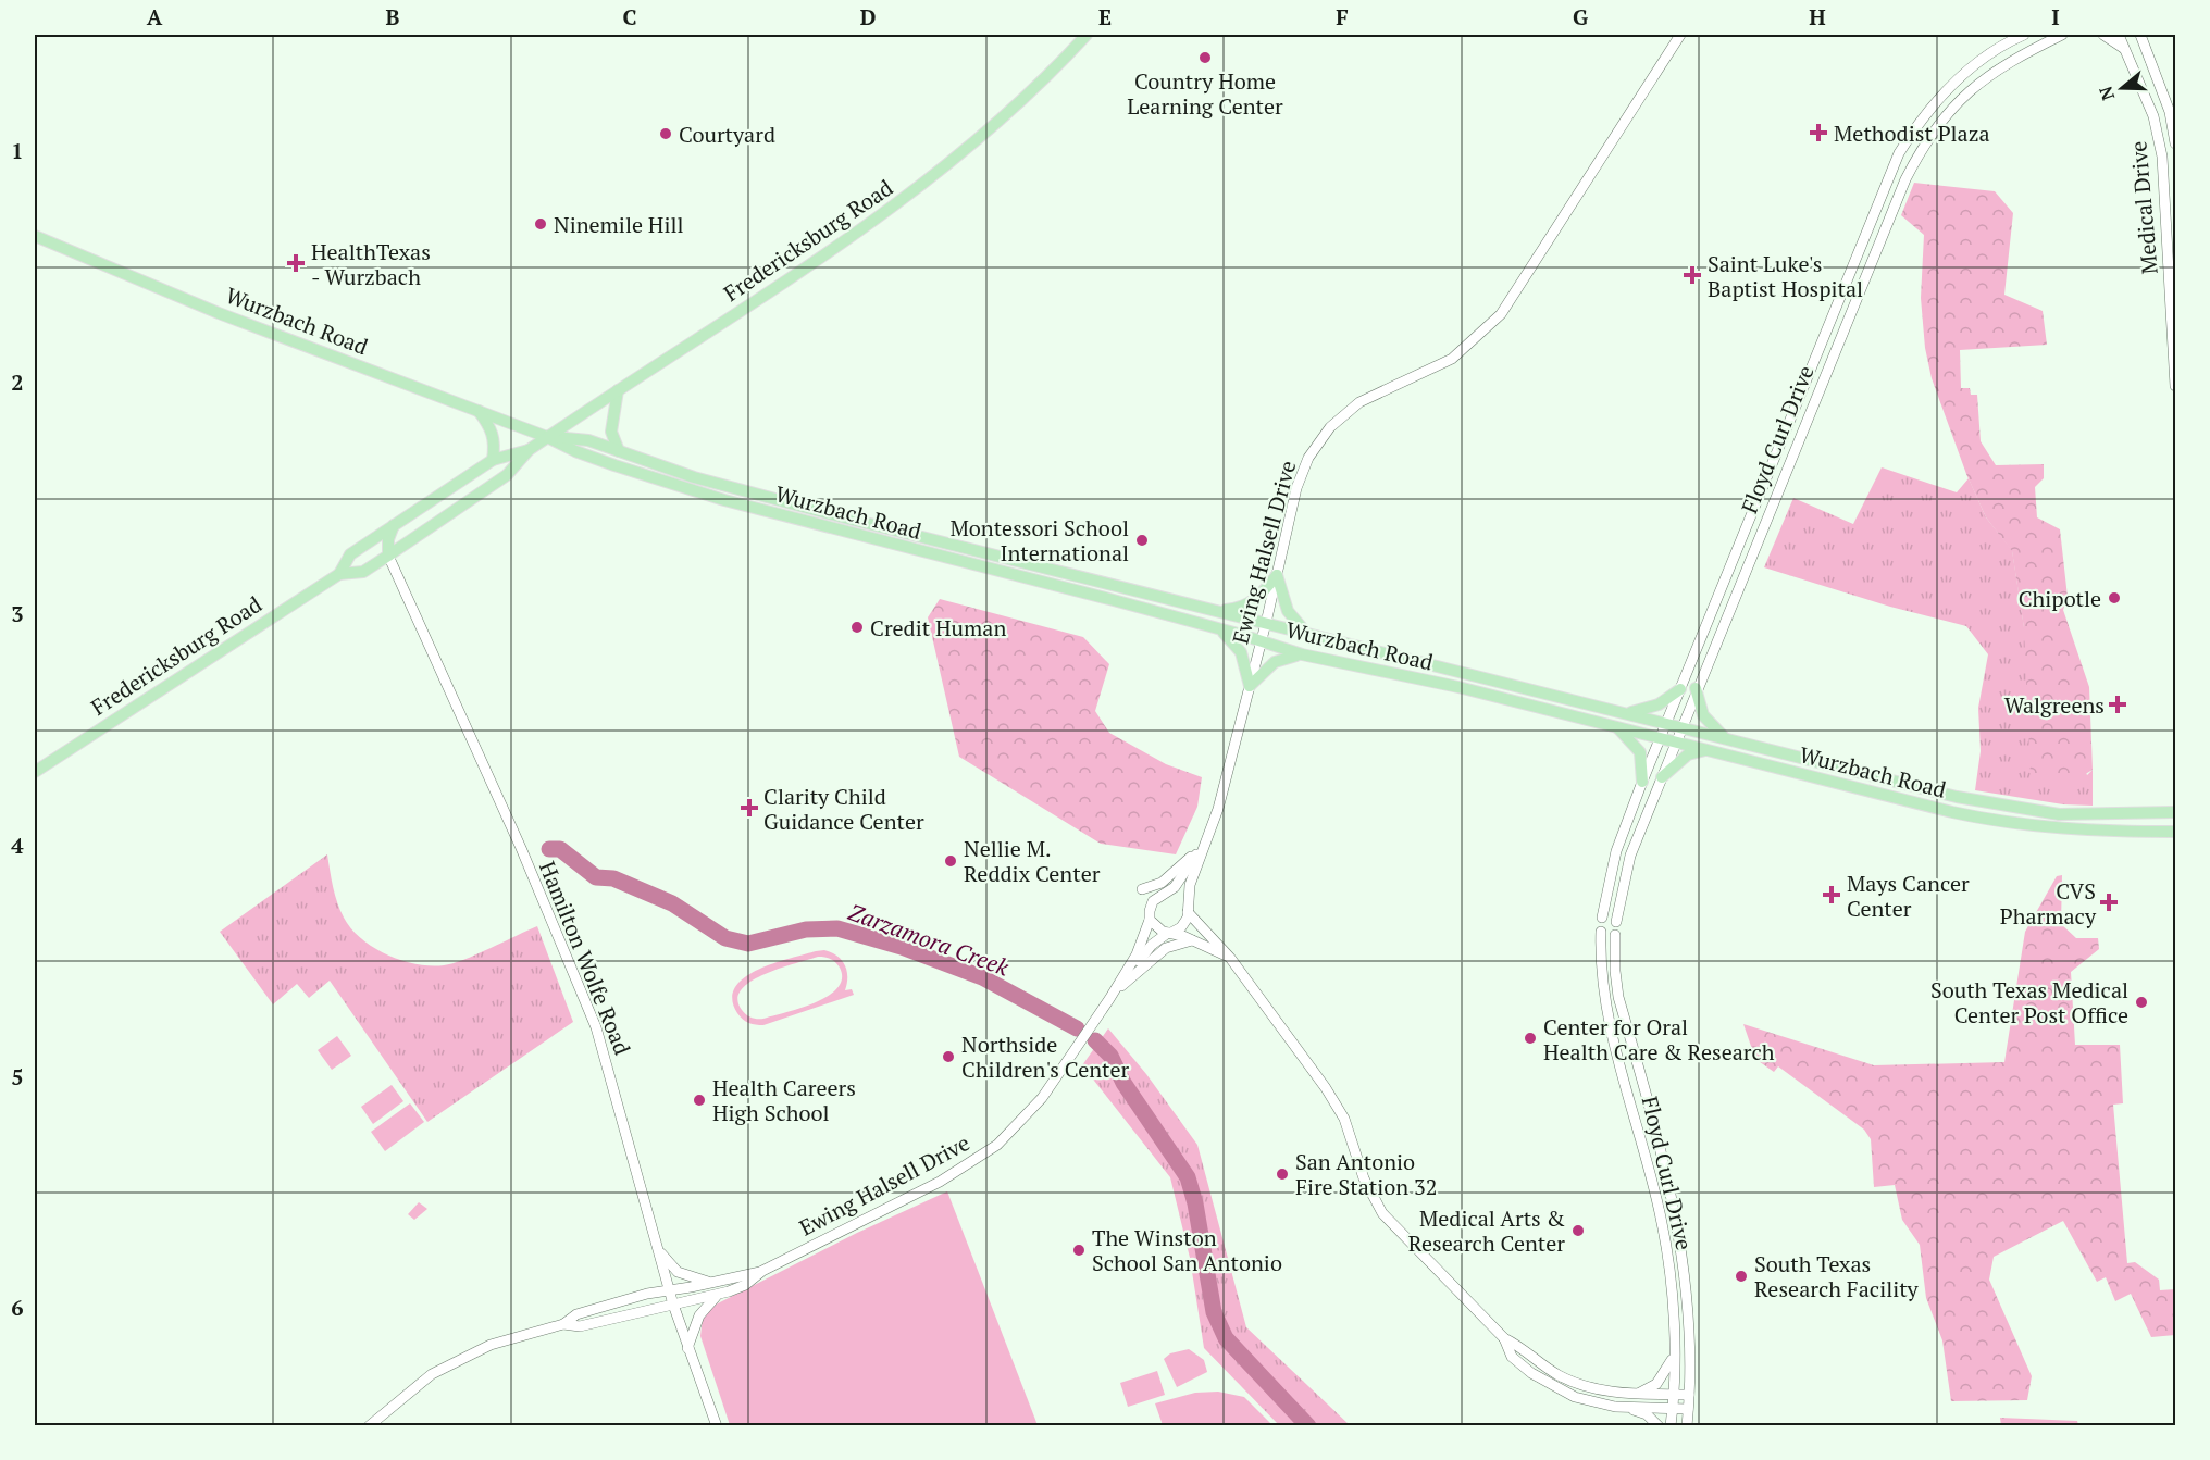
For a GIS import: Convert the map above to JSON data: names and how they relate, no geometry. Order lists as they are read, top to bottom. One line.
{"streets":{"main road":["Fredericksburg Road","Wurzbach Road"],"street":["Medical Drive","Floyd Curl Drive","Ewing Halsell Drive","Hamilton Wolfe Road"]},"crossings":[["Fredericksburg Road","Wurzbach Road"],["Fredericksburg Road","Hamilton Wolfe Road"],["Wurzbach Road","Floyd Curl Drive"],["Wurzbach Road","Ewing Halsell Drive"],["Ewing Halsell Drive","Hamilton Wolfe Road"]],"water":["Zarzamora Creek"],"places":{"other":["Country Home Learning Center","Courtyard","Ninemile Hill","Montessori School International","Chipotle","Credit Human","Nellie M. Reddix Center","South Texas Medical Center Post Office","Center for Oral Health Care & Research","Northside Children's Center","Health Careers High School","San Antonio Fire Station 32","Medical Arts & Research Center","The Winston School San Antonio","South Texas Research Facility"],"health":["Methodist Plaza","HealthTexas - Wurzbach","Saint Luke's Baptist Hospital","Walgreens","Clarity Child Guidance Center","Mays Cancer Center","CVS Pharmacy"]},"north":"left","grid":{"columns":["A","B","C","D","E","F","G","H","I"],"rows":["1","2","3","4","5","6"]}}
